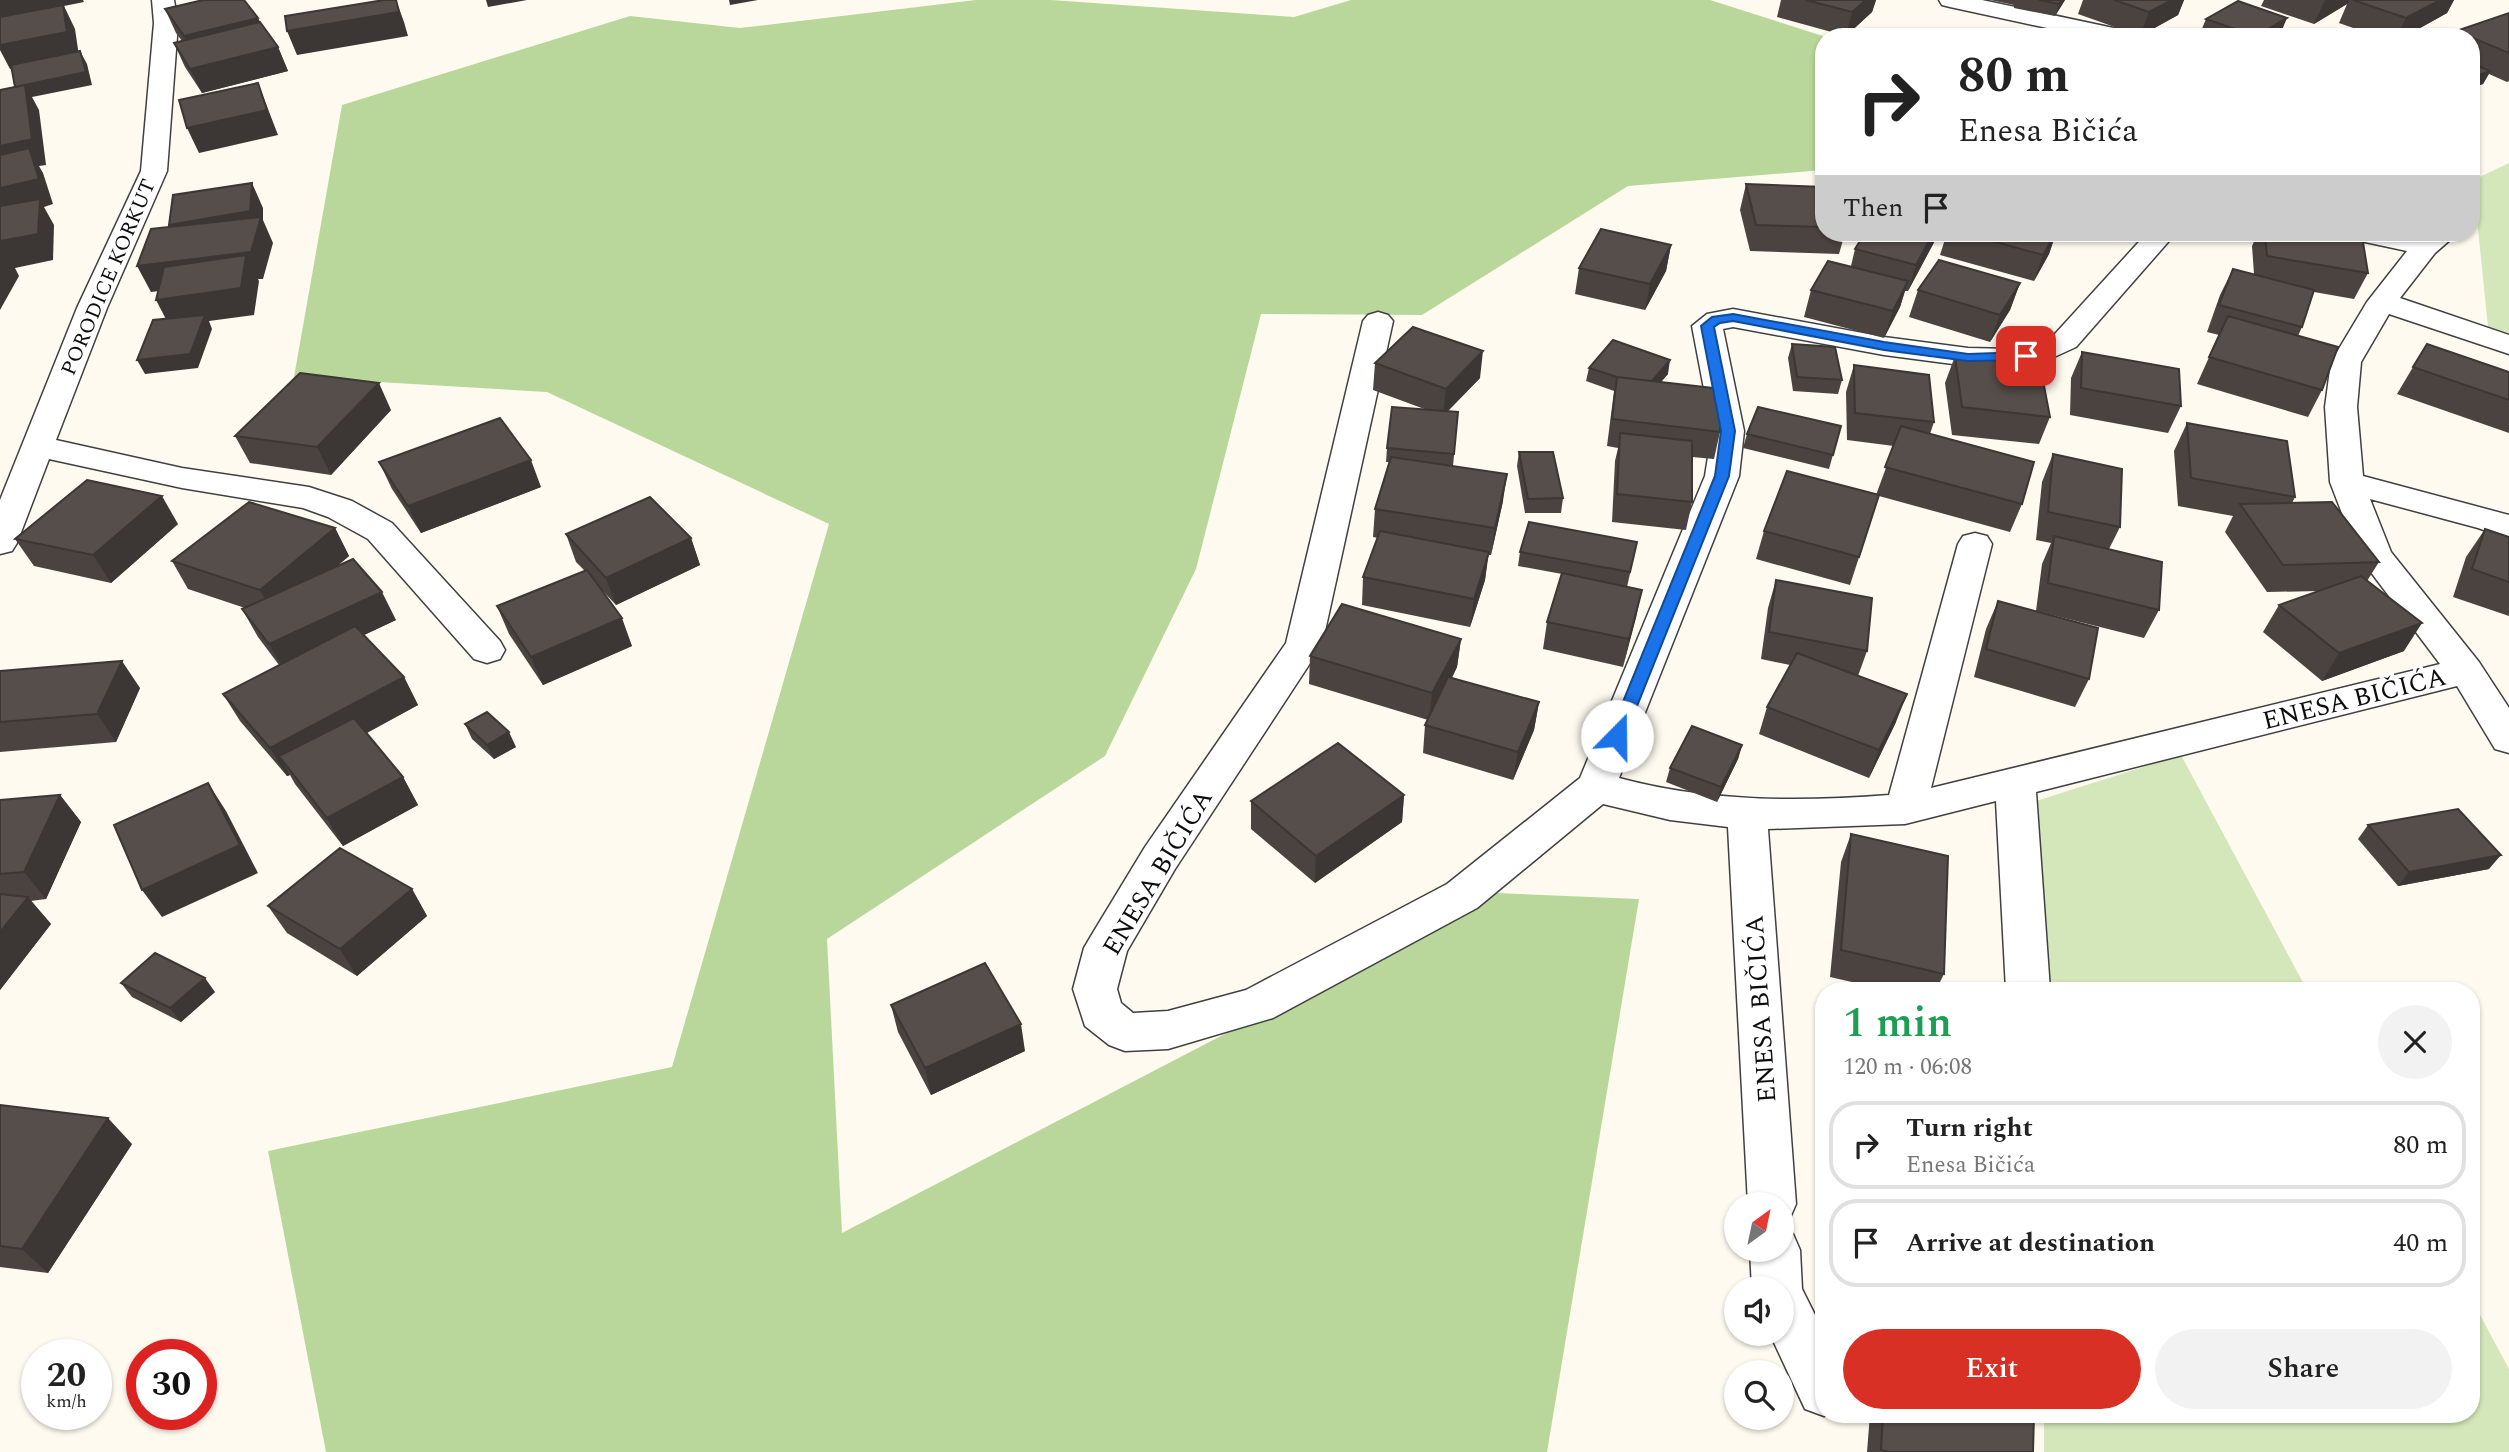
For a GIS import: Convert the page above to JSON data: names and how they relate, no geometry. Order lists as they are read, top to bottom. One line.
{"streets":{"street":["PORODICE KORKUT","ENESA BIČIĆA"]},"north":"top right","page":{"turn":["80 m","Enesa Bičića"],"then":"Then","heading":["1 min","120 m · 06:08"],"list":[{"name":"Turn right","note":"Enesa Bičića","value":"80 m"},{"name":"Arrive at destination","value":"40 m"}],"buttons":["Exit","Share"],"speed":"20 km/h","limit":"30"}}
